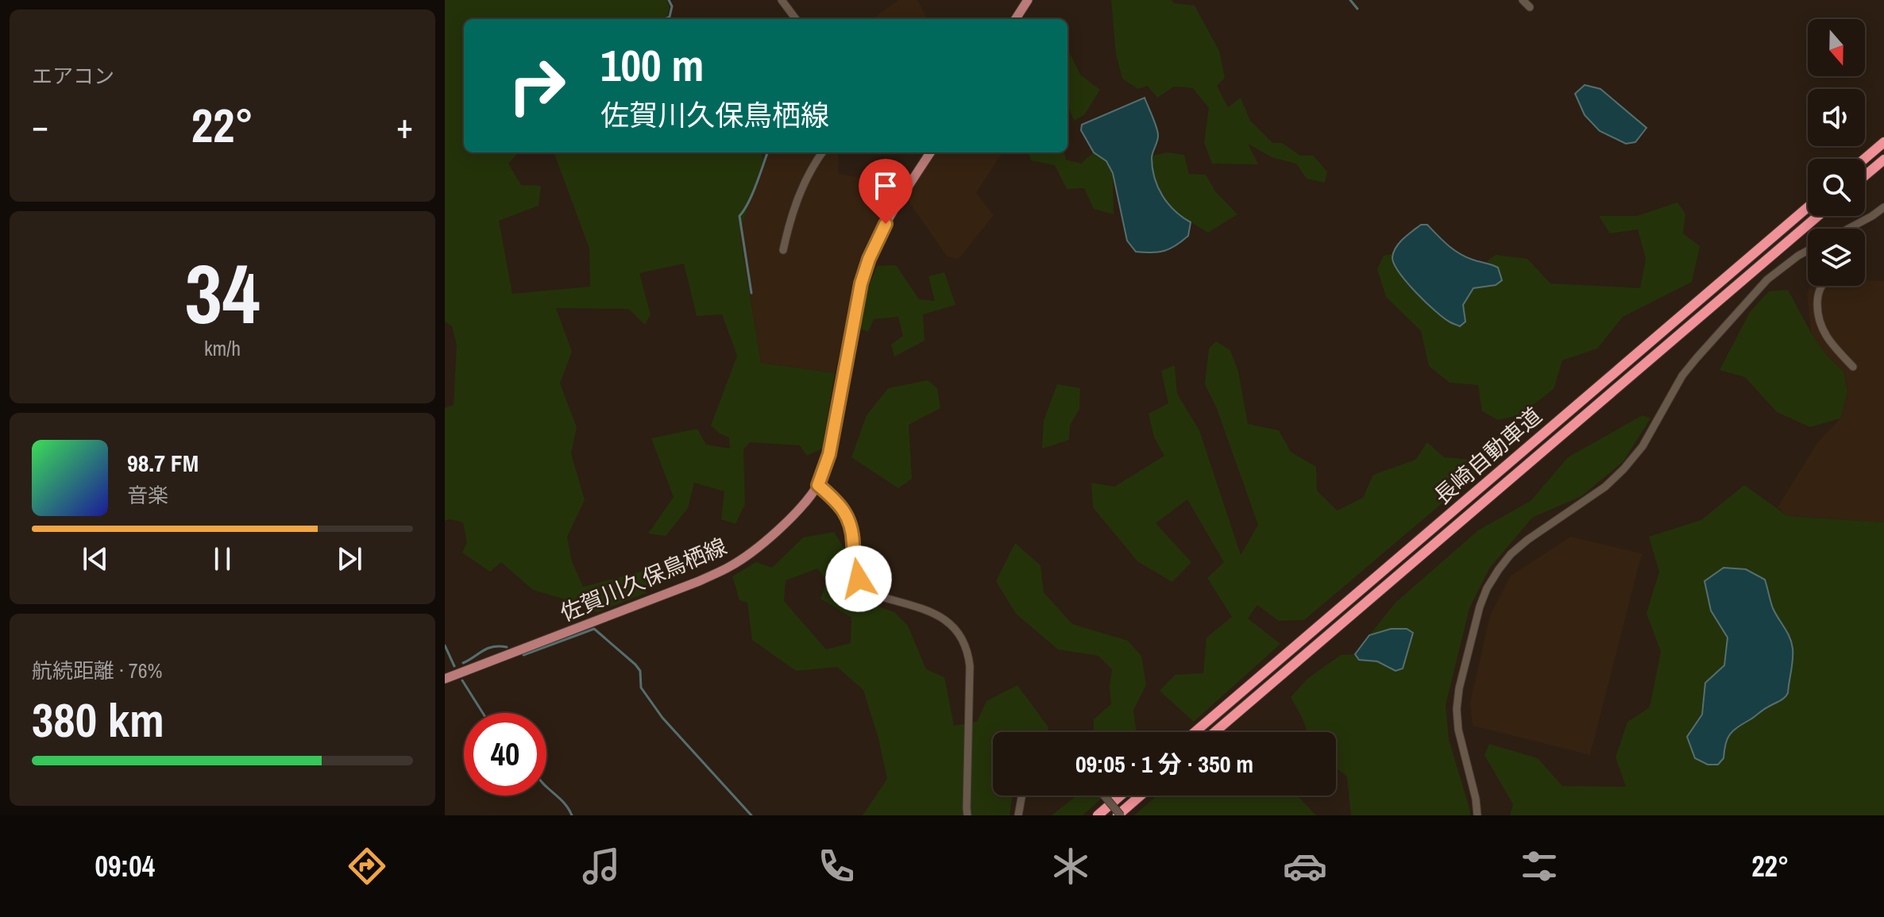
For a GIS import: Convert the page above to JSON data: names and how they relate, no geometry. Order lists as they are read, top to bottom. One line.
{"streets":{"highway":["長崎自動車道"],"main road":["佐賀川久保鳥栖線"]},"north":"bottom","page":{"tile":["エアコン",["34","km/h"],["航続距離 · 76%","380 km"]],"turn":["100 m","佐賀川久保鳥栖線"],"heat":["−","22°","+"],"song":["98.7 FM","音楽"],"limit":"40","trip":"09:05 · 1 分 · 350 m","tabs":["09:04","22°"]}}
